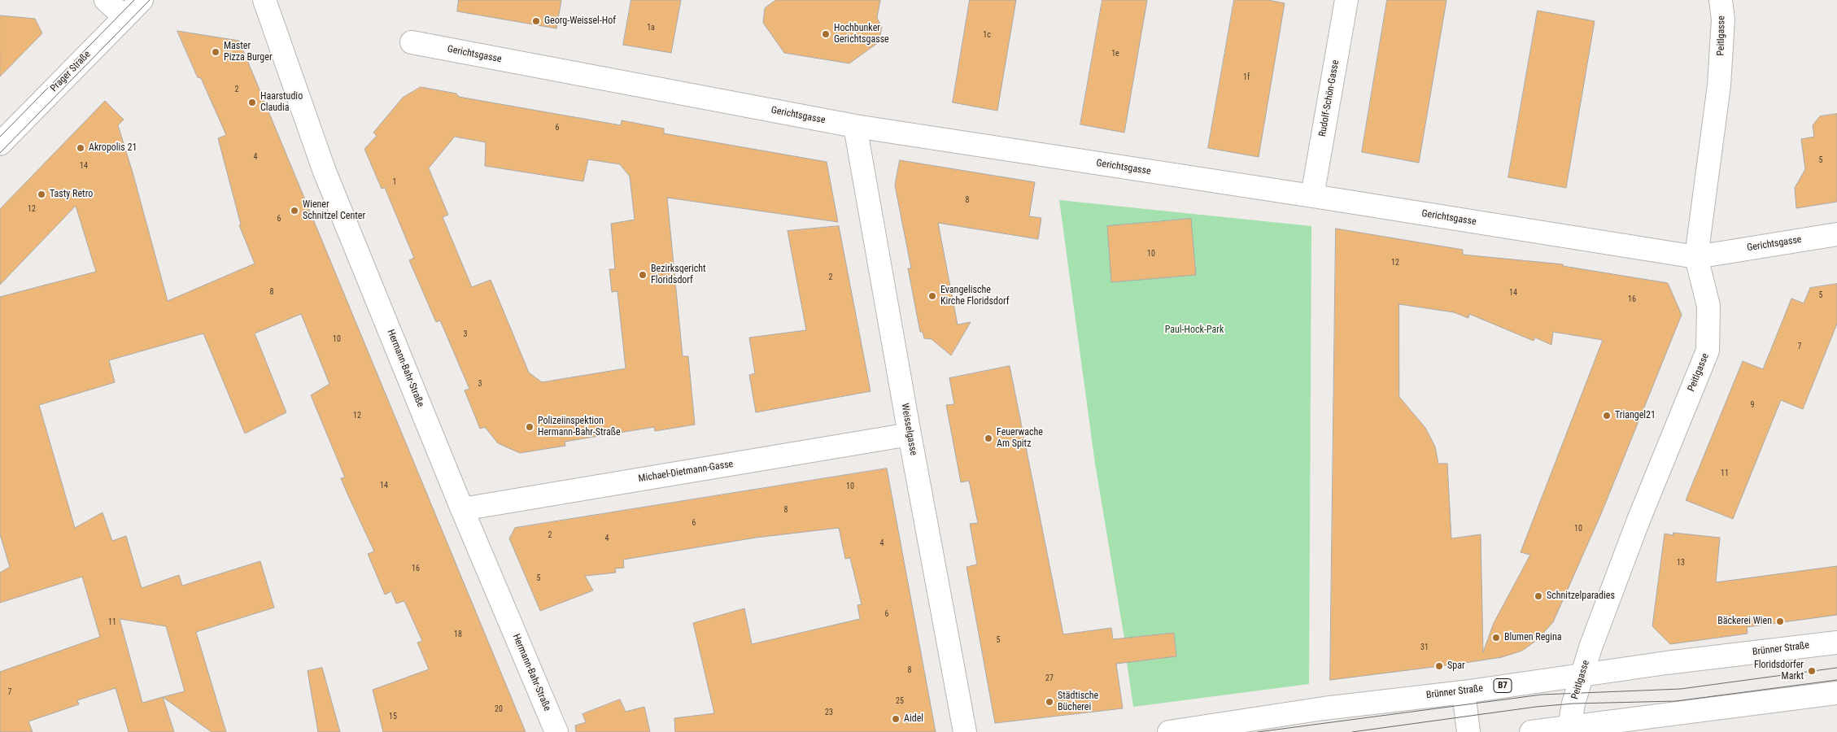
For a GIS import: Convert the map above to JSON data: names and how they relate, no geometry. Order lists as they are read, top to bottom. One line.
{"streets":{"street":["Peitlgasse","Gerichtsgasse","Prager Straße","Rudolf-Schön-Gasse","Hermann-Bahr-Straße","Weisselgasse","Michael-Dietmann-Gasse","Brünner Straße","B7"]},"crossings":[["Peitlgasse","Gerichtsgasse"],["Peitlgasse","Brünner Straße"],["Gerichtsgasse","Rudolf-Schön-Gasse"],["Gerichtsgasse","Weisselgasse"],["Hermann-Bahr-Straße","Michael-Dietmann-Gasse"],["Weisselgasse","Michael-Dietmann-Gasse"]],"parks":["Paul-Hock-Park"],"places":["Georg-Weissel-Hof","Hochbunker Gerichtsgasse","Master Pizza Burger","Haarstudio Claudia","Akropolis 21","Tasty Retro","Wiener Schnitzel Center","Bezirksgericht Floridsdorf","Evangelische Kirche Floridsdorf","Triangel21","Polizeiinspektion Hermann-Bahr-Straße","Feuerwache Am Spitz","Schnitzelparadies","Bäckerei Wien","Blumen Regina","Spar","Floridsdorfer Markt","Städtische Bücherei","Aidel"],"house_numbers":["1a","1c","1e","1f","2","6","4","5","14","1","8","12","6","10","12","2","8","14","5","16","3","10","7","3","9","12","11","14","10","8","6","10","2","4","4","13","16","5","6","11","18","5","31","8","27","7","25","20","23","15"]}
